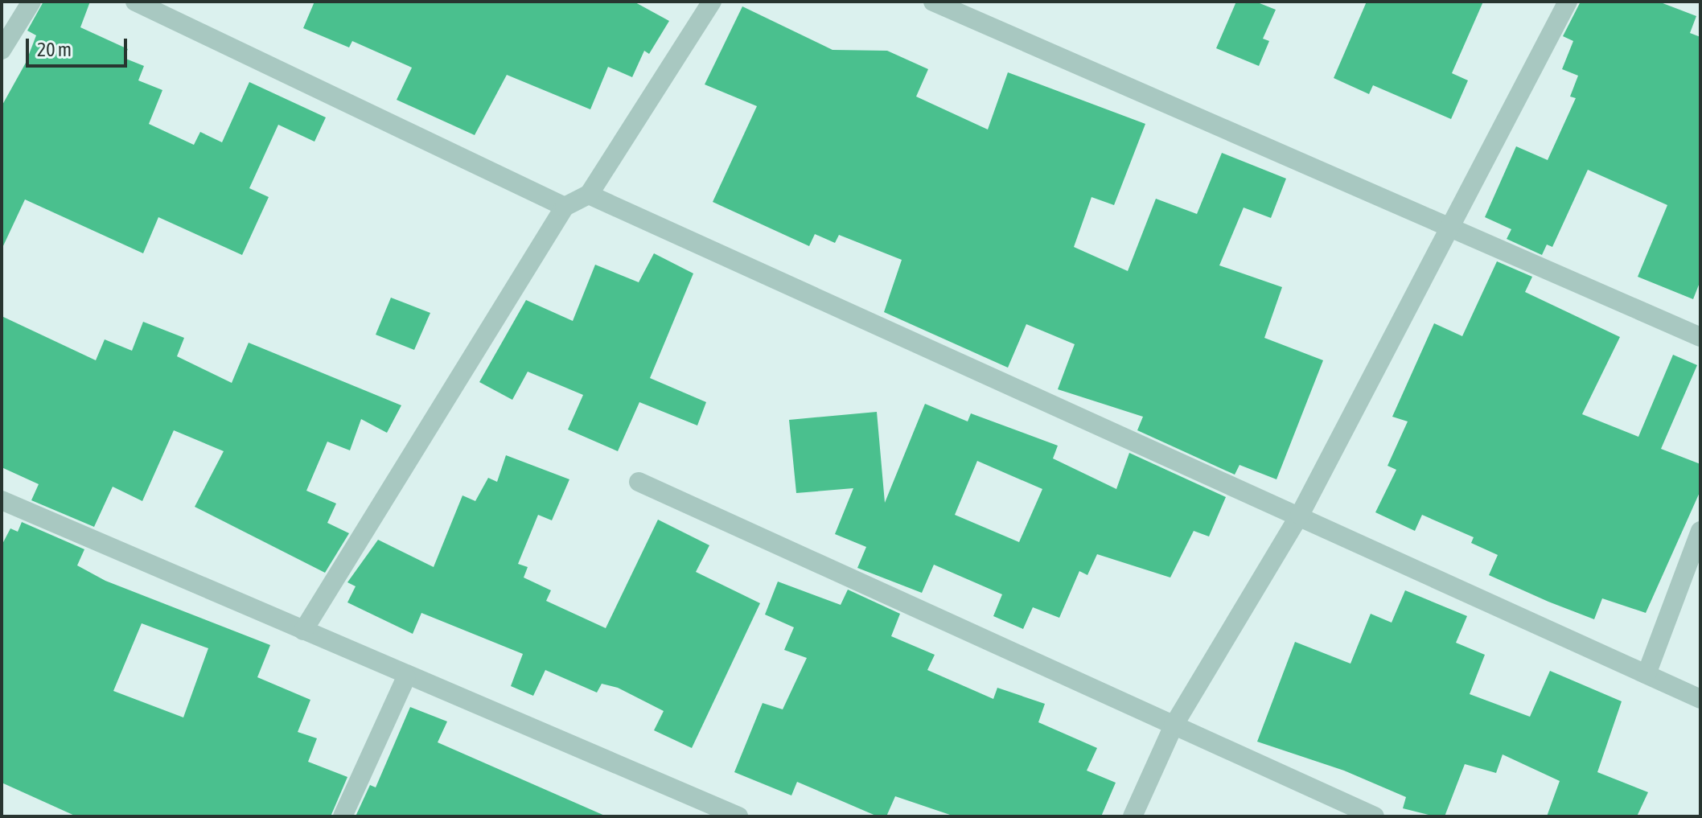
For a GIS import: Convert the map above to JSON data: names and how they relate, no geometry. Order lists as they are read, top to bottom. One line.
{"scale_bar":"20 m"}
